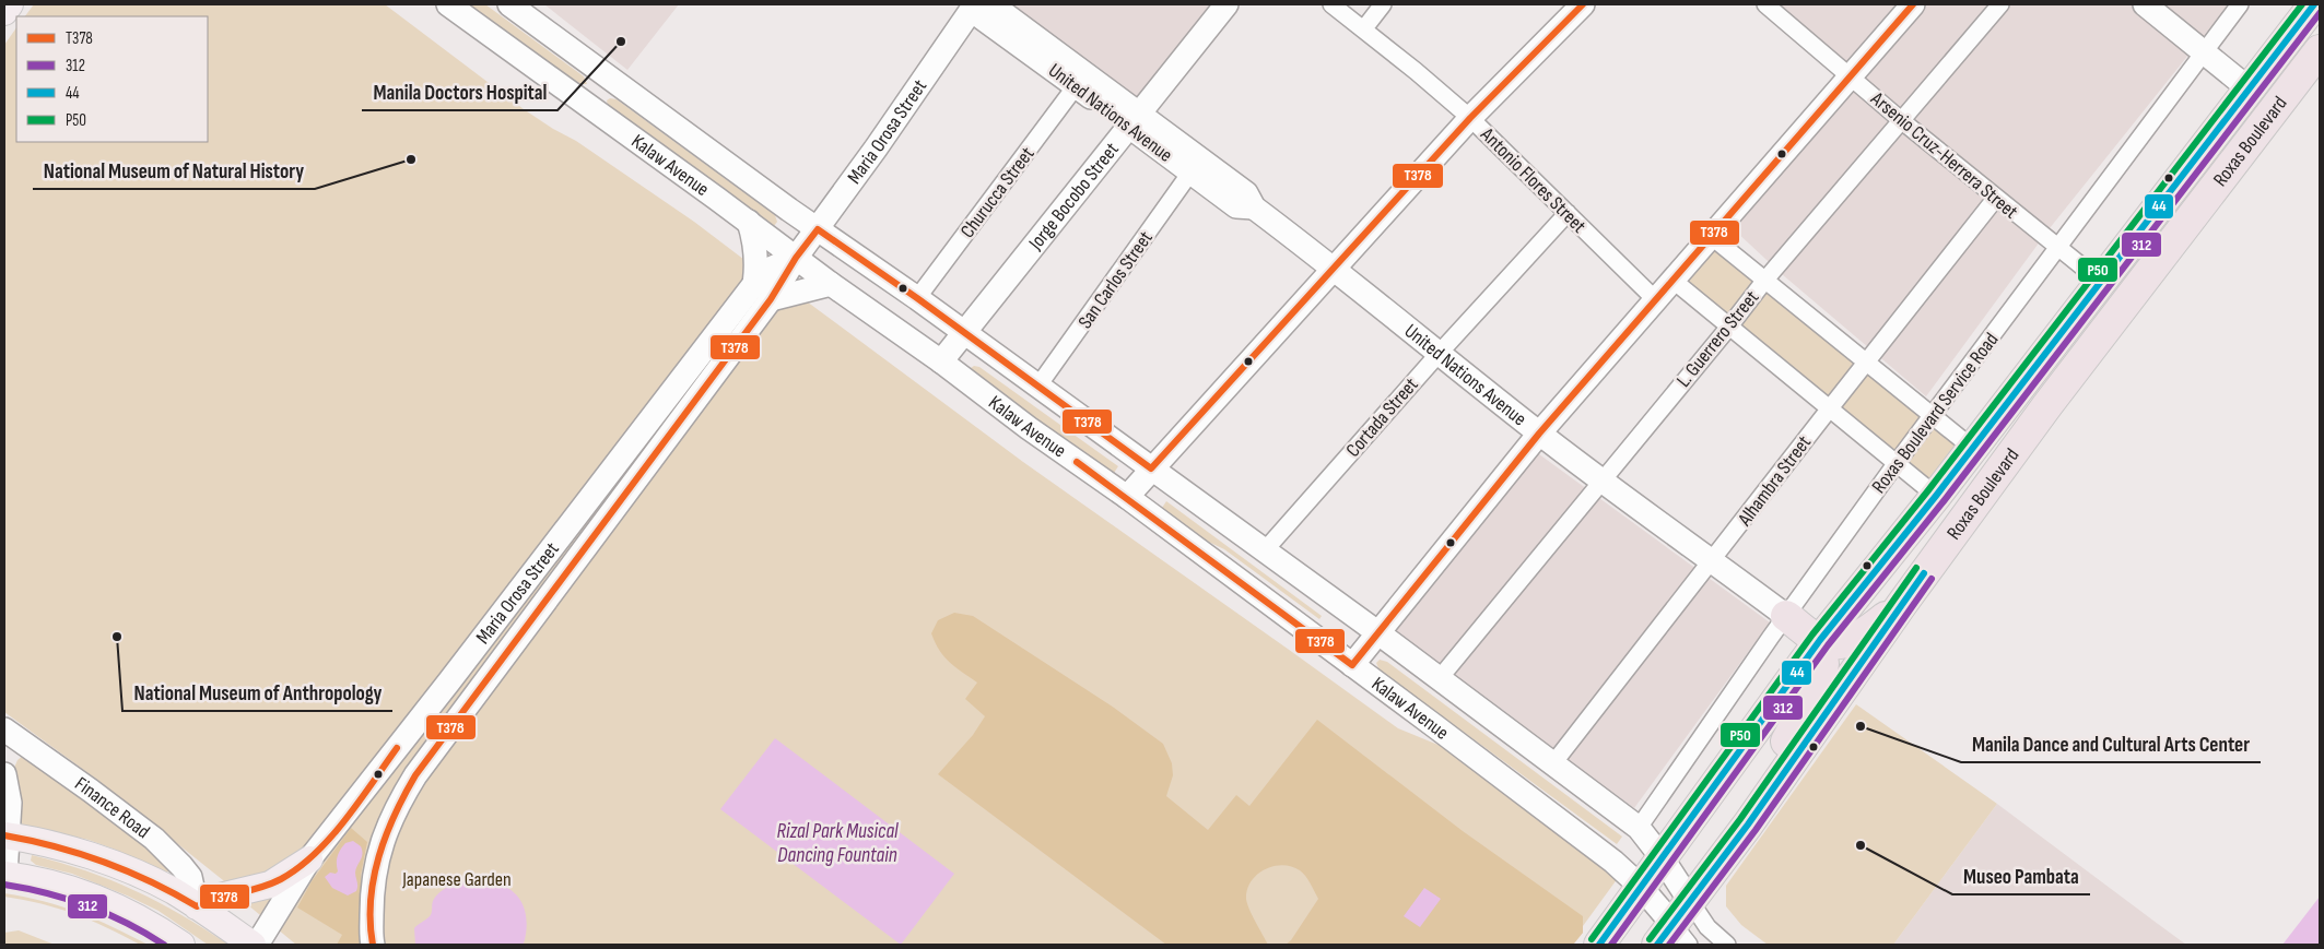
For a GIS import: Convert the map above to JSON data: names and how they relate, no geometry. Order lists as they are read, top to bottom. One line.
{"streets":{"highway":["Roxas Boulevard"],"street":["United Nations Avenue","Maria Orosa Street","Arsenio Cruz-Herrera Street","Kalaw Avenue","Antonio Flores Street","Churucca Street","Jorge Bocobo Street","San Carlos Street","L. Guerrero Street","Roxas Boulevard Service Road","Cortada Street","Alhambra Street","Finance Road"]},"crossings":[["United Nations Avenue","Maria Orosa Street"],["United Nations Avenue","Churucca Street"],["United Nations Avenue","Jorge Bocobo Street"],["United Nations Avenue","San Carlos Street"],["United Nations Avenue","L. Guerrero Street"],["United Nations Avenue","Roxas Boulevard Service Road"],["United Nations Avenue","Cortada Street"],["United Nations Avenue","Alhambra Street"],["Maria Orosa Street","Kalaw Avenue"],["Roxas Boulevard","Arsenio Cruz-Herrera Street"],["Roxas Boulevard","Kalaw Avenue"],["Arsenio Cruz-Herrera Street","L. Guerrero Street"],["Arsenio Cruz-Herrera Street","Roxas Boulevard Service Road"],["Arsenio Cruz-Herrera Street","Alhambra Street"],["Kalaw Avenue","Churucca Street"],["Kalaw Avenue","Jorge Bocobo Street"],["Kalaw Avenue","San Carlos Street"],["Kalaw Avenue","L. Guerrero Street"],["Kalaw Avenue","Roxas Boulevard Service Road"],["Kalaw Avenue","Cortada Street"],["Kalaw Avenue","Alhambra Street"],["Antonio Flores Street","Cortada Street"]],"water":["Rizal Park Musical Dancing Fountain"],"parks":["Japanese Garden"],"places":["Manila Doctors Hospital","National Museum of Natural History","National Museum of Anthropology","Manila Dance and Cultural Arts Center","Museo Pambata"],"lines":["transit line T378","transit line 44","transit line P50","transit line 312"],"legend":["T378","312","44","P50"]}
